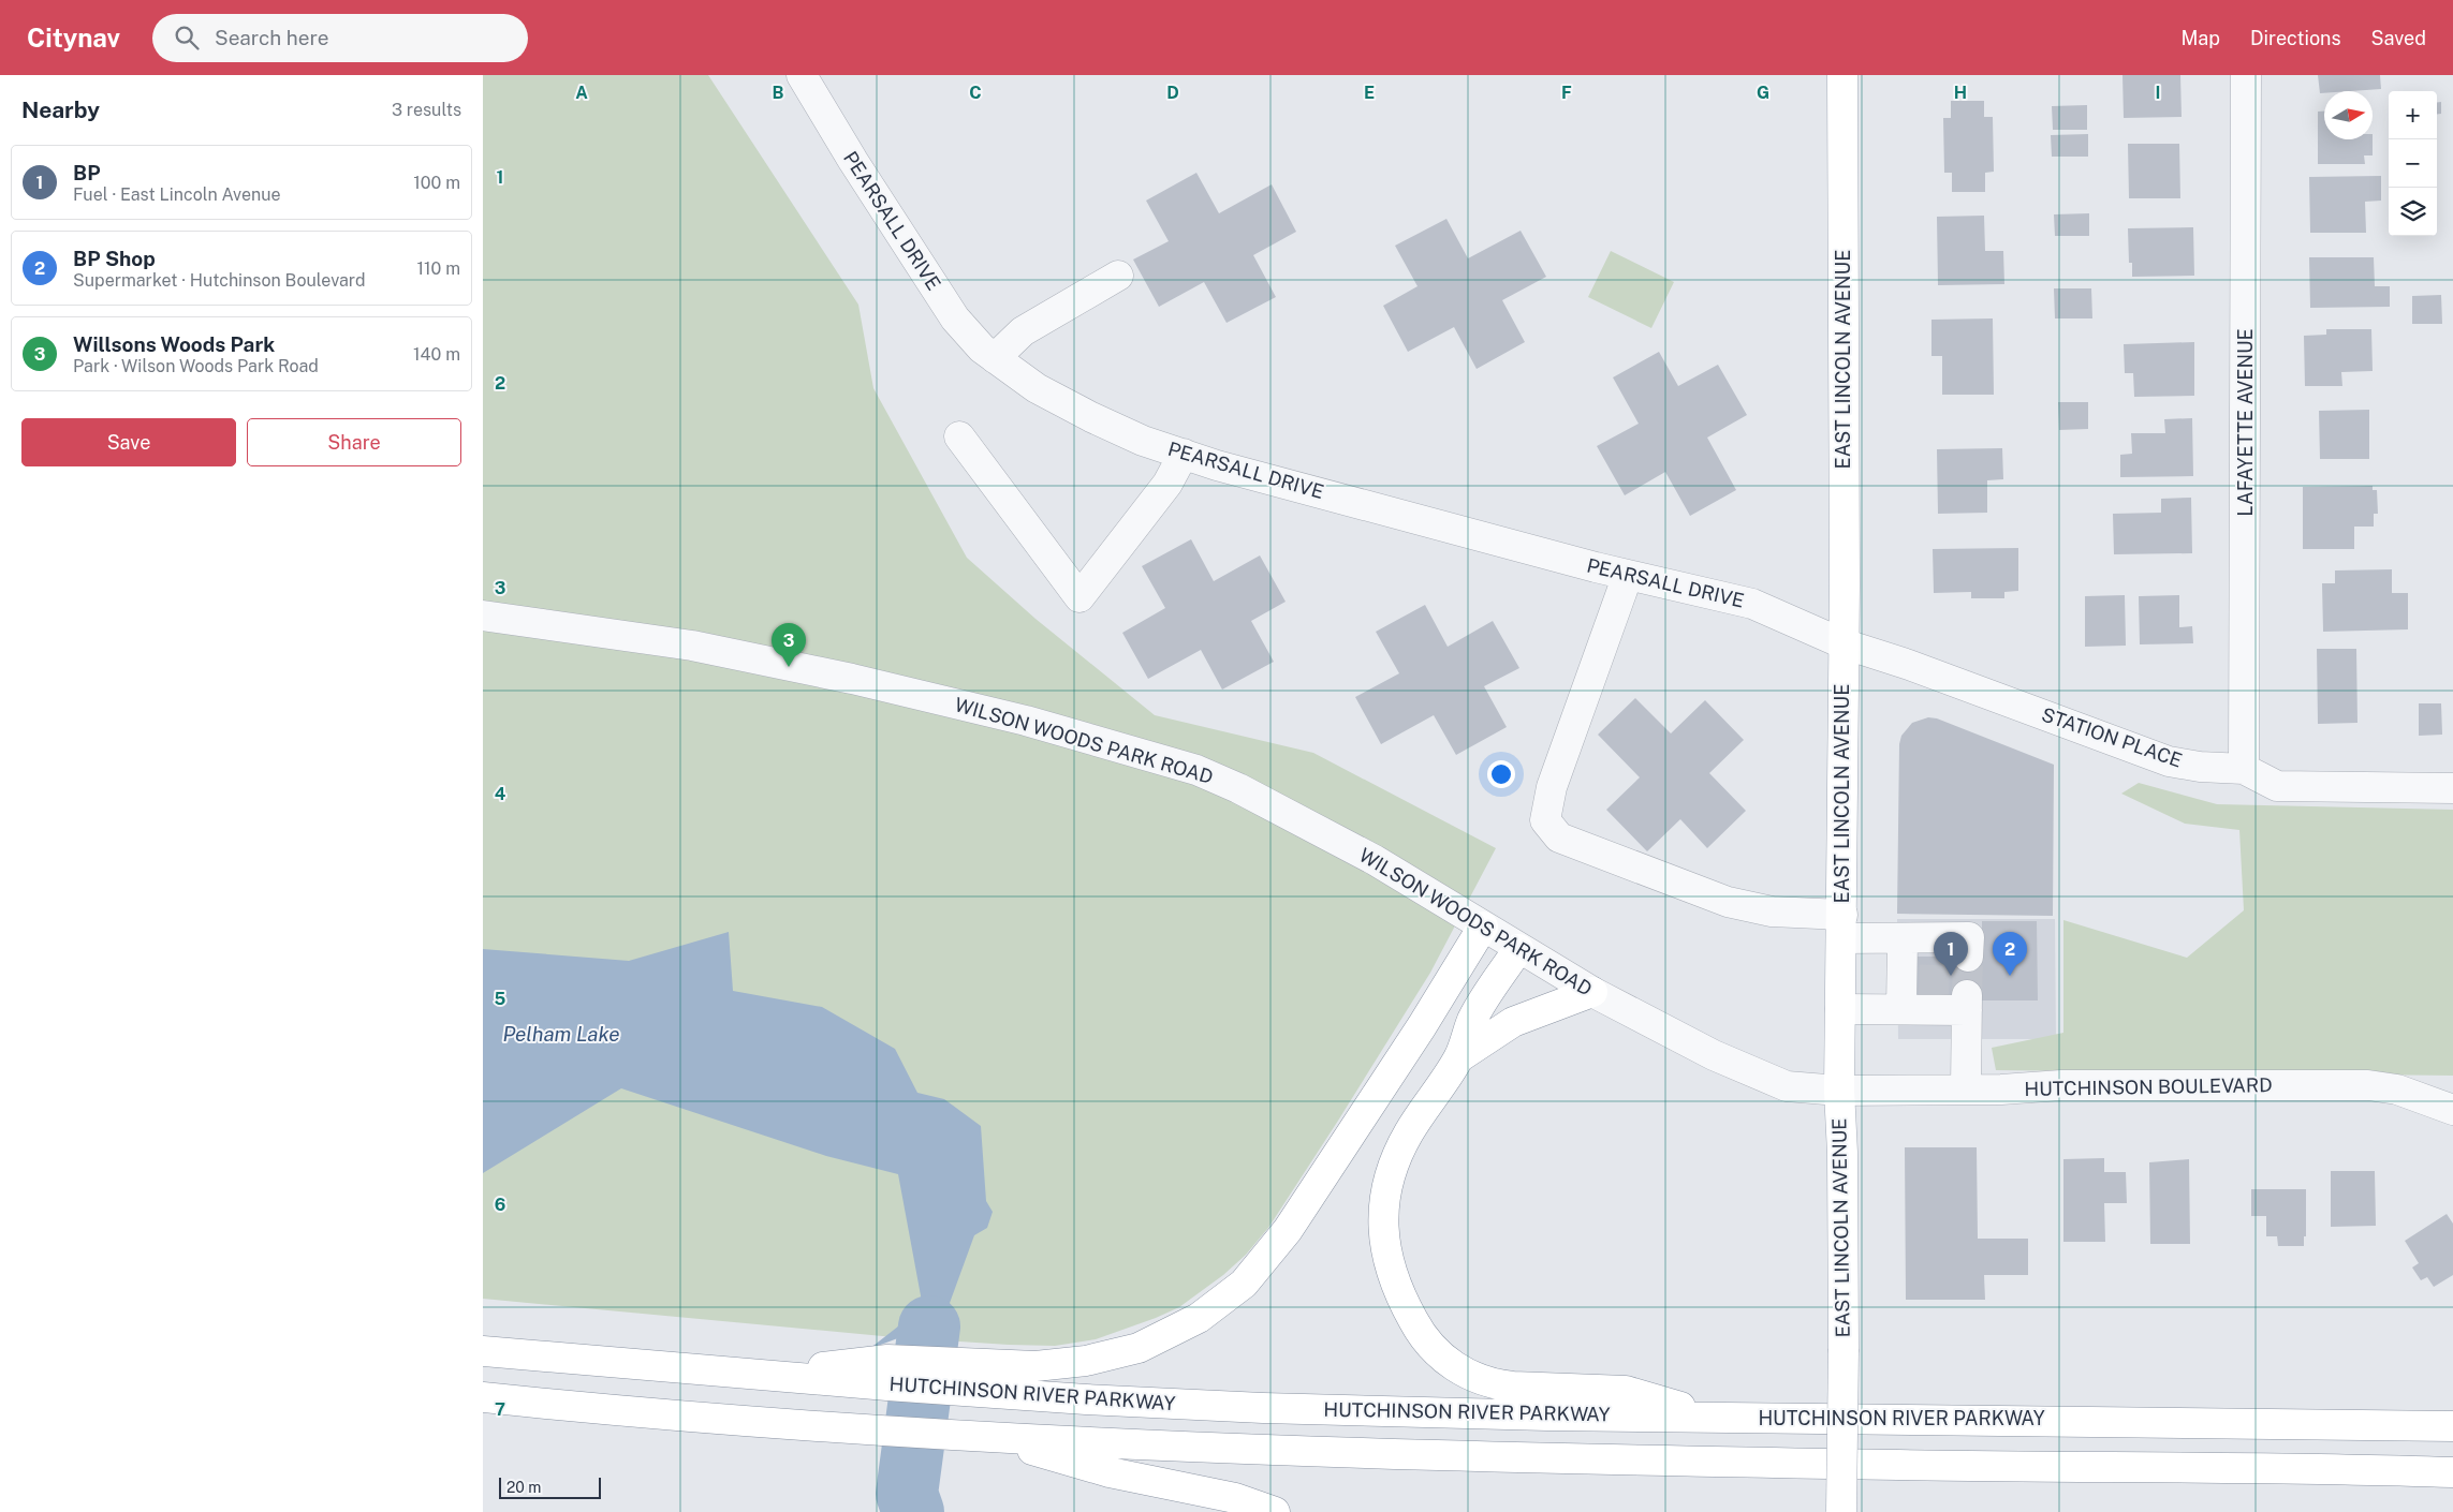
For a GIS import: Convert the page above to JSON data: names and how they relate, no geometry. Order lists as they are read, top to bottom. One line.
{"streets":{"main road":["EAST LINCOLN AVENUE","HUTCHINSON RIVER PARKWAY"],"street":["PEARSALL DRIVE","LAFAYETTE AVENUE","STATION PLACE","WILSON WOODS PARK ROAD","HUTCHINSON BOULEVARD"]},"crossings":[["PEARSALL DRIVE","EAST LINCOLN AVENUE"],["PEARSALL DRIVE","STATION PLACE"],["EAST LINCOLN AVENUE","STATION PLACE"],["EAST LINCOLN AVENUE","WILSON WOODS PARK ROAD"],["EAST LINCOLN AVENUE","HUTCHINSON BOULEVARD"],["LAFAYETTE AVENUE","STATION PLACE"],["WILSON WOODS PARK ROAD","HUTCHINSON BOULEVARD"]],"water":["Pelham Lake"],"scale_bar":"20 m","north":"right","page":{"header":"Citynav","search":"Search here","nav":["Map","Directions","Saved"],"heading":["Nearby","3 results"],"map_buttons":["+","−"],"list":[{"mark":"1","name":"BP","note":"Fuel · East Lincoln Avenue","value":"100 m"},{"mark":"2","name":"BP Shop","note":"Supermarket · Hutchinson Boulevard","value":"110 m"},{"mark":"3","name":"Willsons Woods Park","note":"Park · Wilson Woods Park Road","value":"140 m"}],"buttons":["Save","Share"],"pins":["3","1","2"],"scale":"20 m"},"grid":{"columns":["A","B","C","D","E","F","G","H","I"],"rows":["1","2","3","4","5","6","7"]}}
